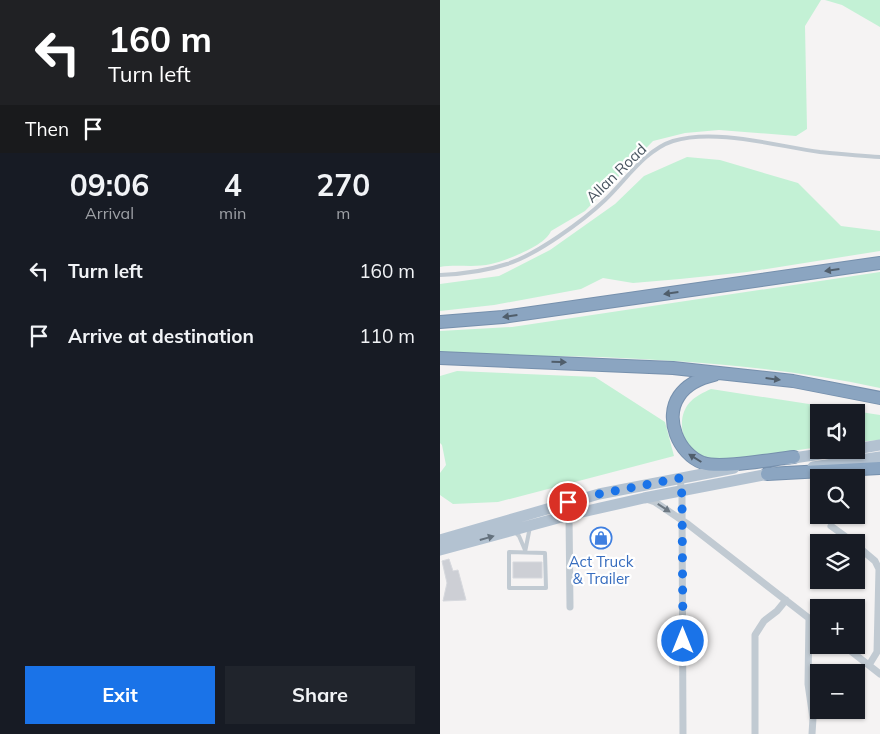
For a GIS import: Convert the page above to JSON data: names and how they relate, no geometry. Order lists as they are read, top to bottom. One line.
{"streets":{"lane":["Allan Road"]},"places":{"shop":["Act Truck & Trailer"]},"page":{"turn":["160 m","Turn left"],"then":"Then","eta":["09:06","Arrival","4","min","270","m"],"list":[{"name":"Turn left","value":"160 m"},{"name":"Arrive at destination","value":"110 m"}],"map_buttons":["+","−"],"buttons":["Exit","Share"]}}
